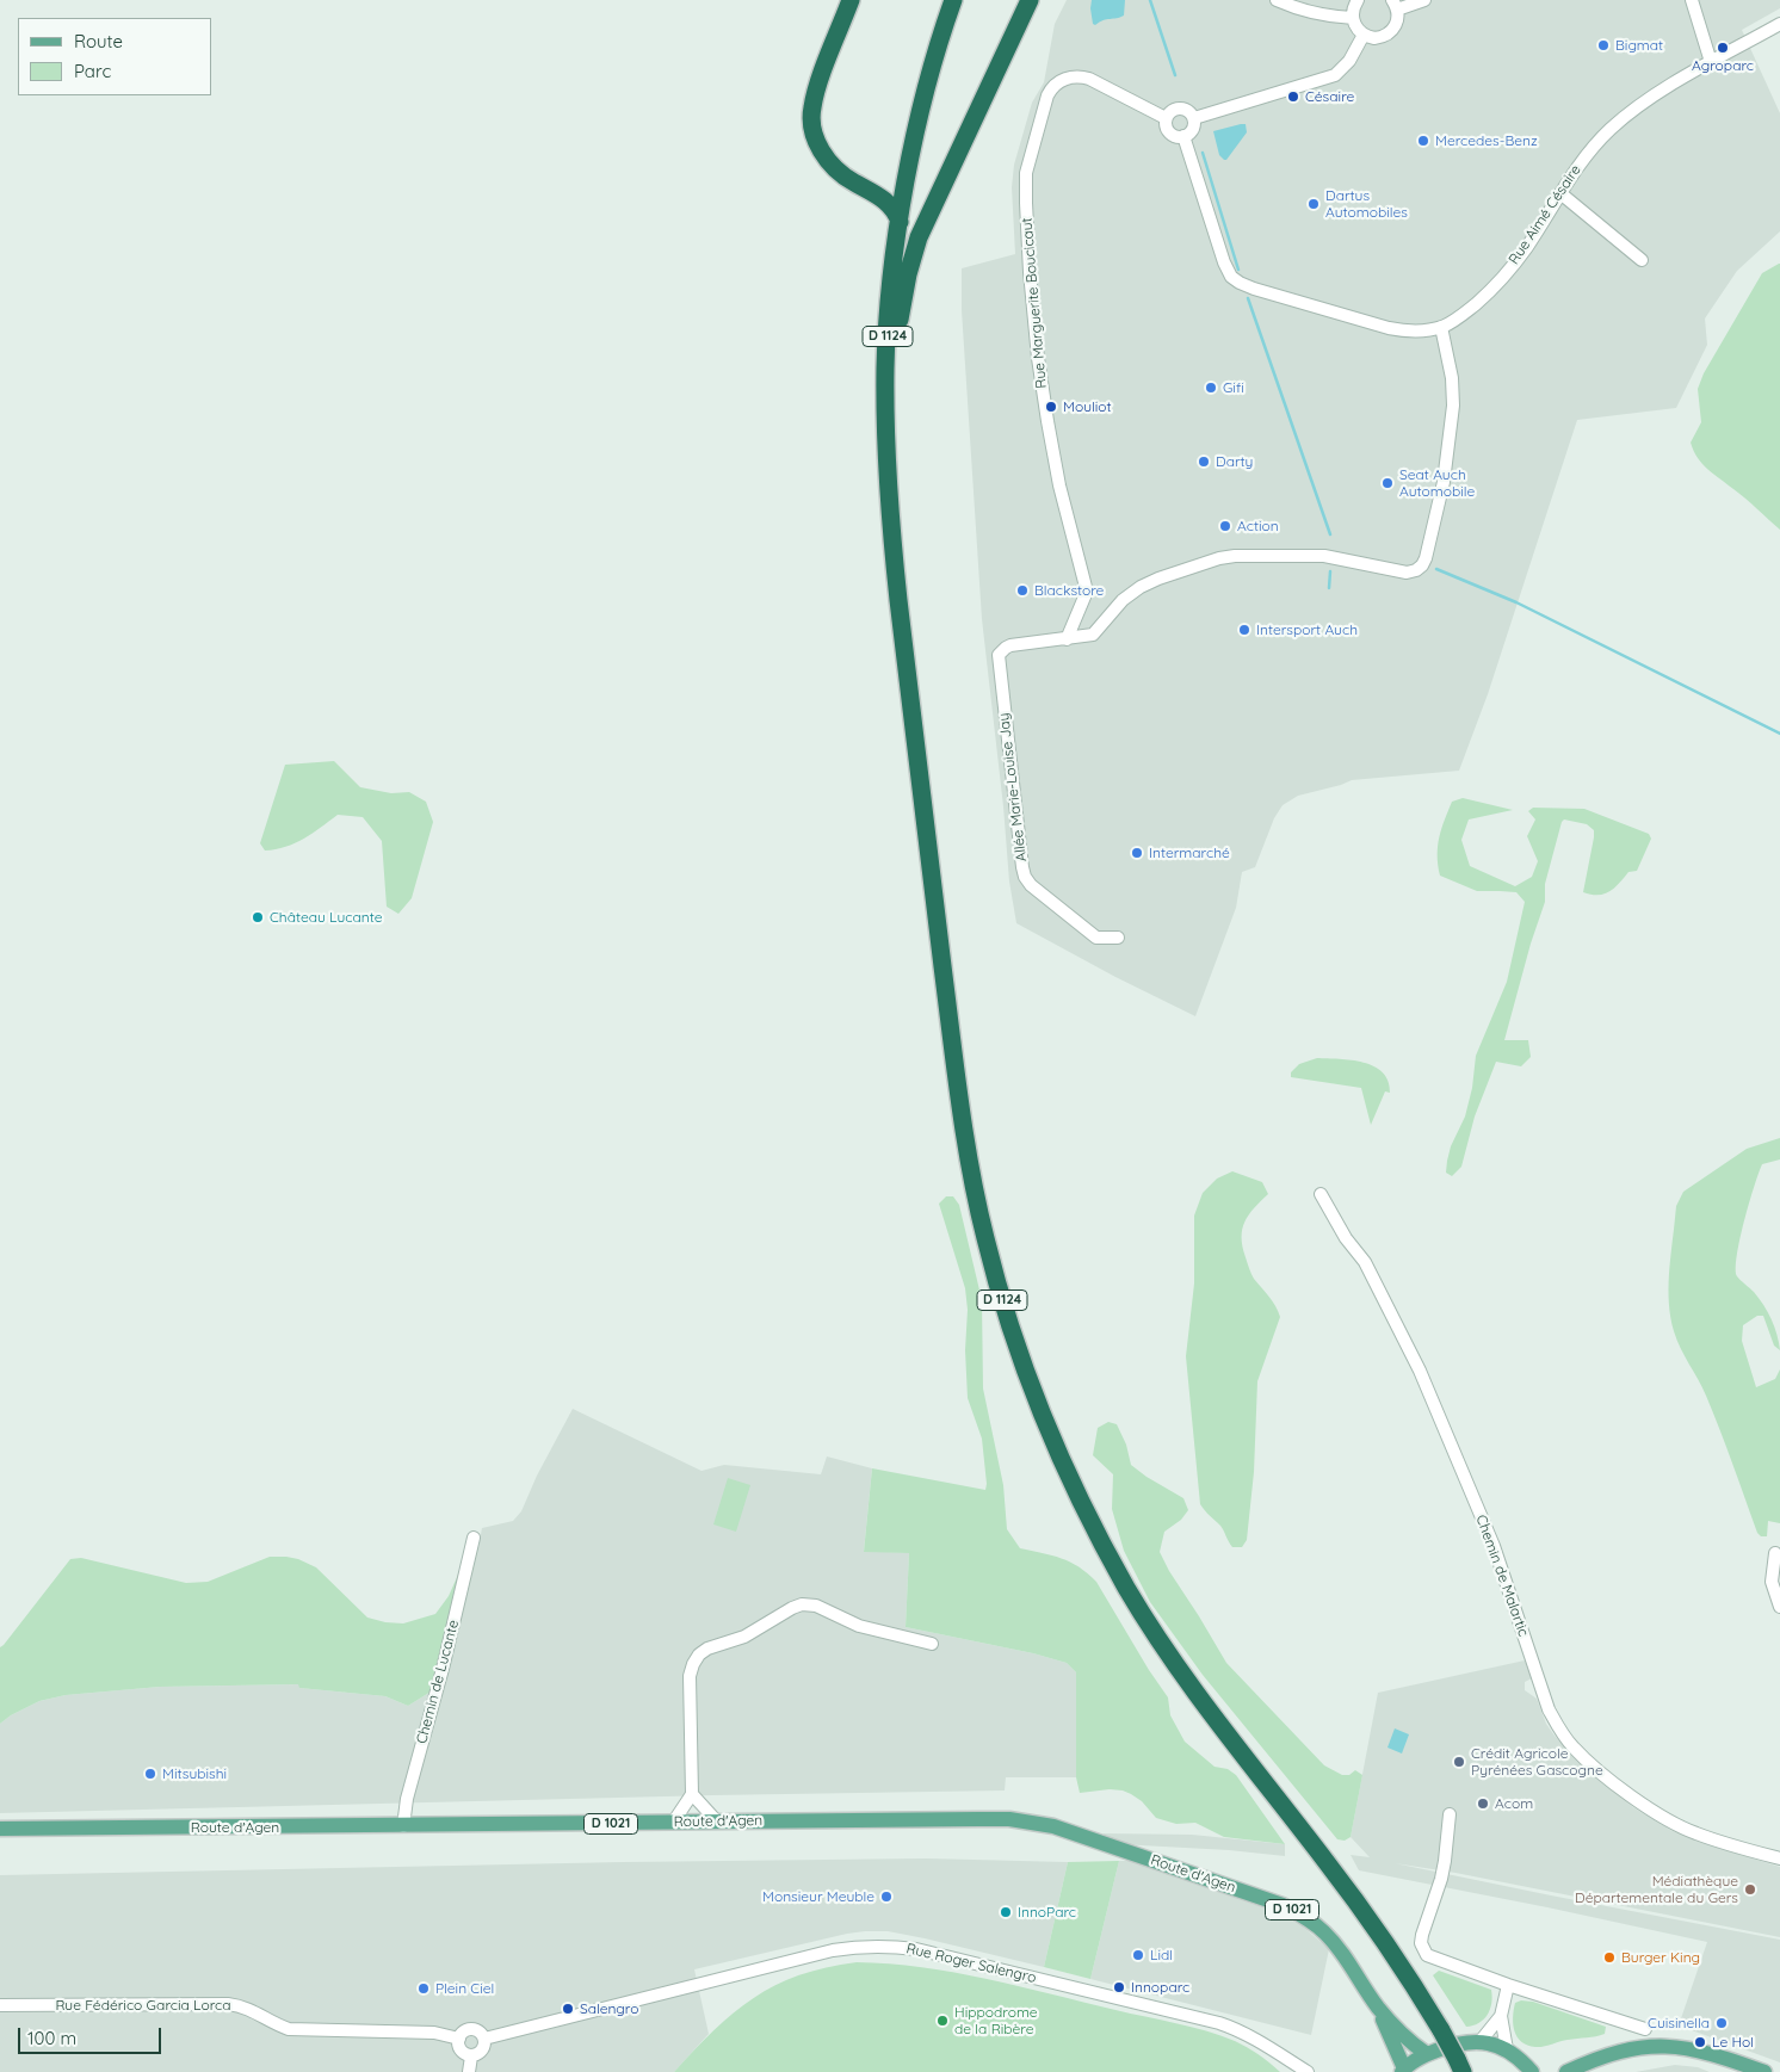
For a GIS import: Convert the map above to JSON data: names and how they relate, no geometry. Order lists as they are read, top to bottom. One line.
{"streets":{"highway":["D 1124"],"main road":["Route d'Agen","D 1021"],"street":["Rue Aimé Césaire","Rue Marguerite Boucicaut","Allée Marie-Louise Jay","Chemin de Malartic","Chemin de Lucante","Rue Roger Salengro","Rue Fédérico Garcia Lorca"]},"crossings":[["Rue Aimé Césaire","Rue Marguerite Boucicaut"],["Rue Marguerite Boucicaut","Allée Marie-Louise Jay"],["Chemin de Lucante","Route d'Agen"],["Rue Roger Salengro","Rue Fédérico Garcia Lorca"]],"places":["Bigmat","Agroparc","Césaire","Mercedes-Benz","Dartus Automobiles","Gifi","Mouliot","Darty","Seat Auch Automobile","Action","Blackstore","Intersport Auch","Intermarché","Château Lucante","Crédit Agricole Pyrénées Gascogne","Mitsubishi","Acom","Médiathèque Départementale du Gers","Monsieur Meuble","InnoParc","Lidl","Burger King","Innoparc","Plein Ciel","Salengro","Hippodrome de la Ribère","Cuisinella","Le Hol"],"legend":["Route","Parc"],"scale_bar":"100 m"}
